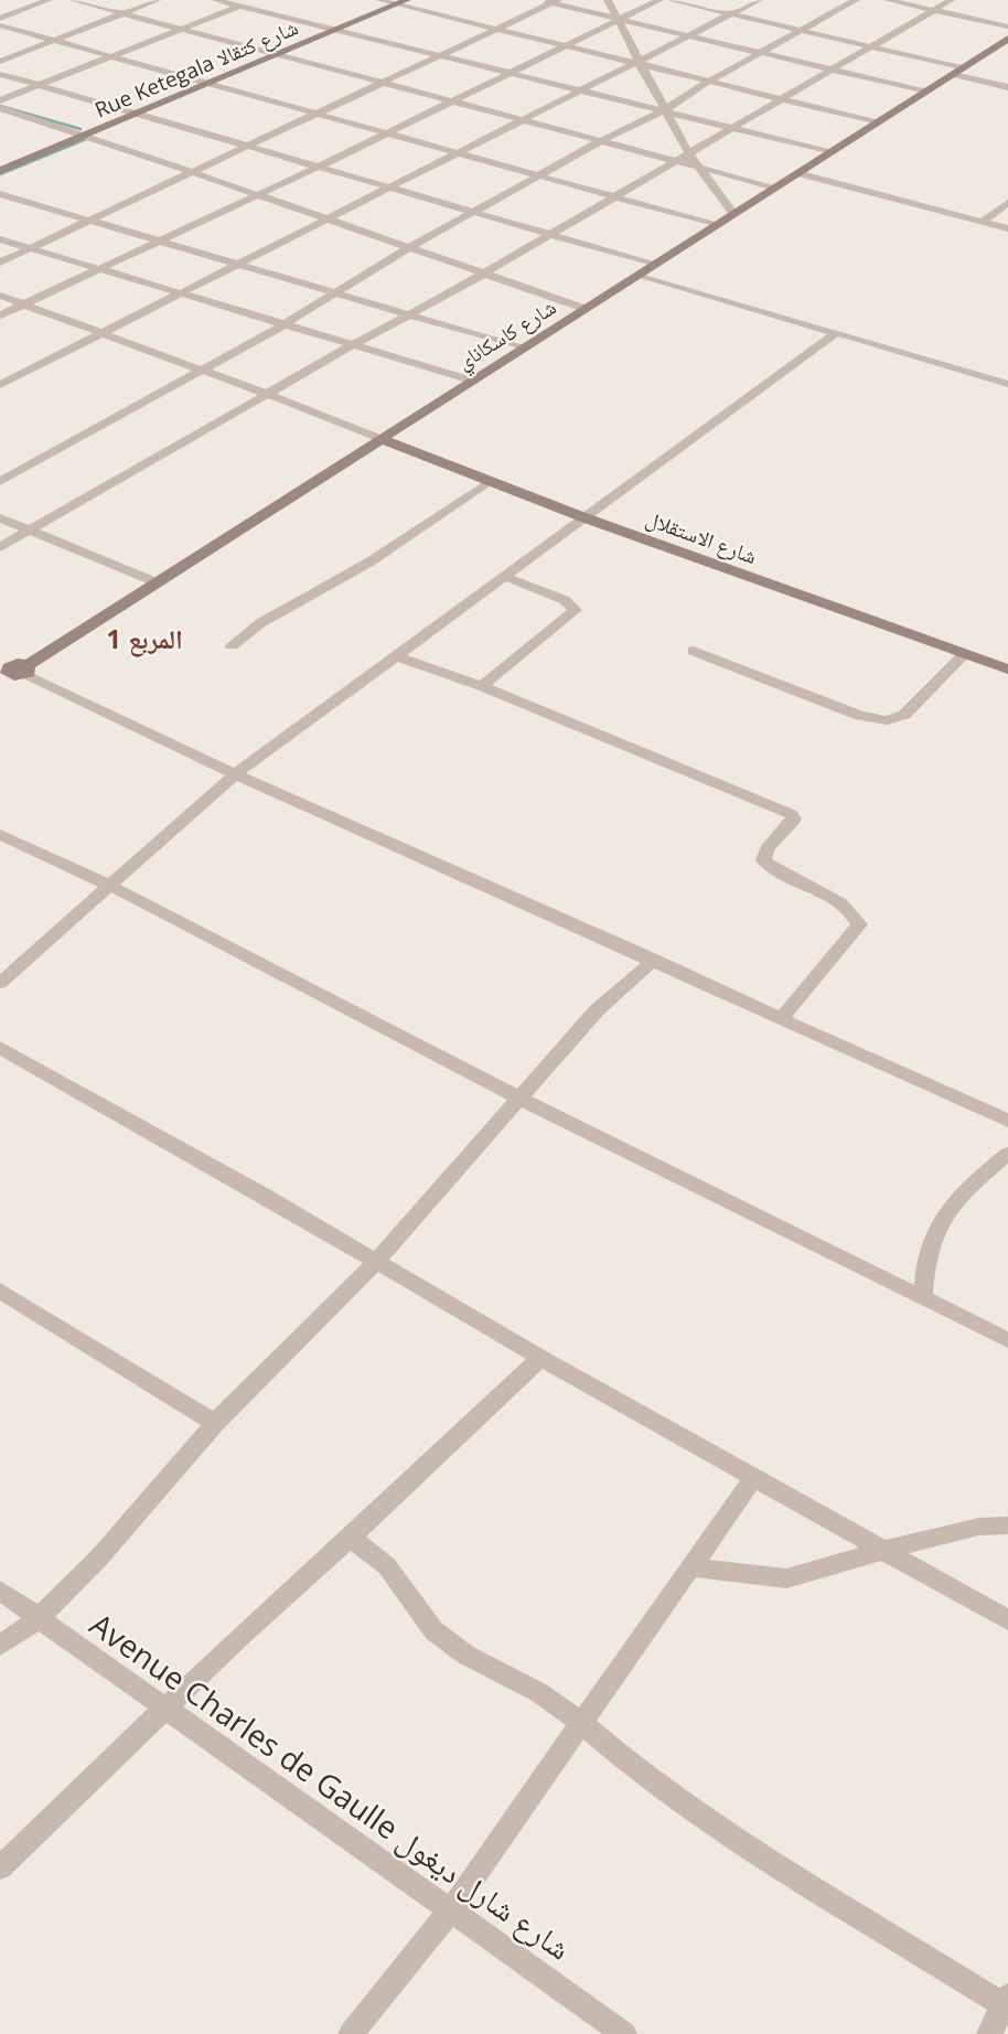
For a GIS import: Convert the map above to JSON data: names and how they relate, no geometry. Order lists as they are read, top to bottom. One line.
{"streets":{"street":["Rue Ketegala شارع كتقالا","شارع كاسكاناي","شارع الاستقلال","Avenue Charles de Gaulle شارع شارل ديغول"]},"crossings":[["شارع كاسكاناي","شارع الاستقلال"]],"districts":["المربع 1"]}
